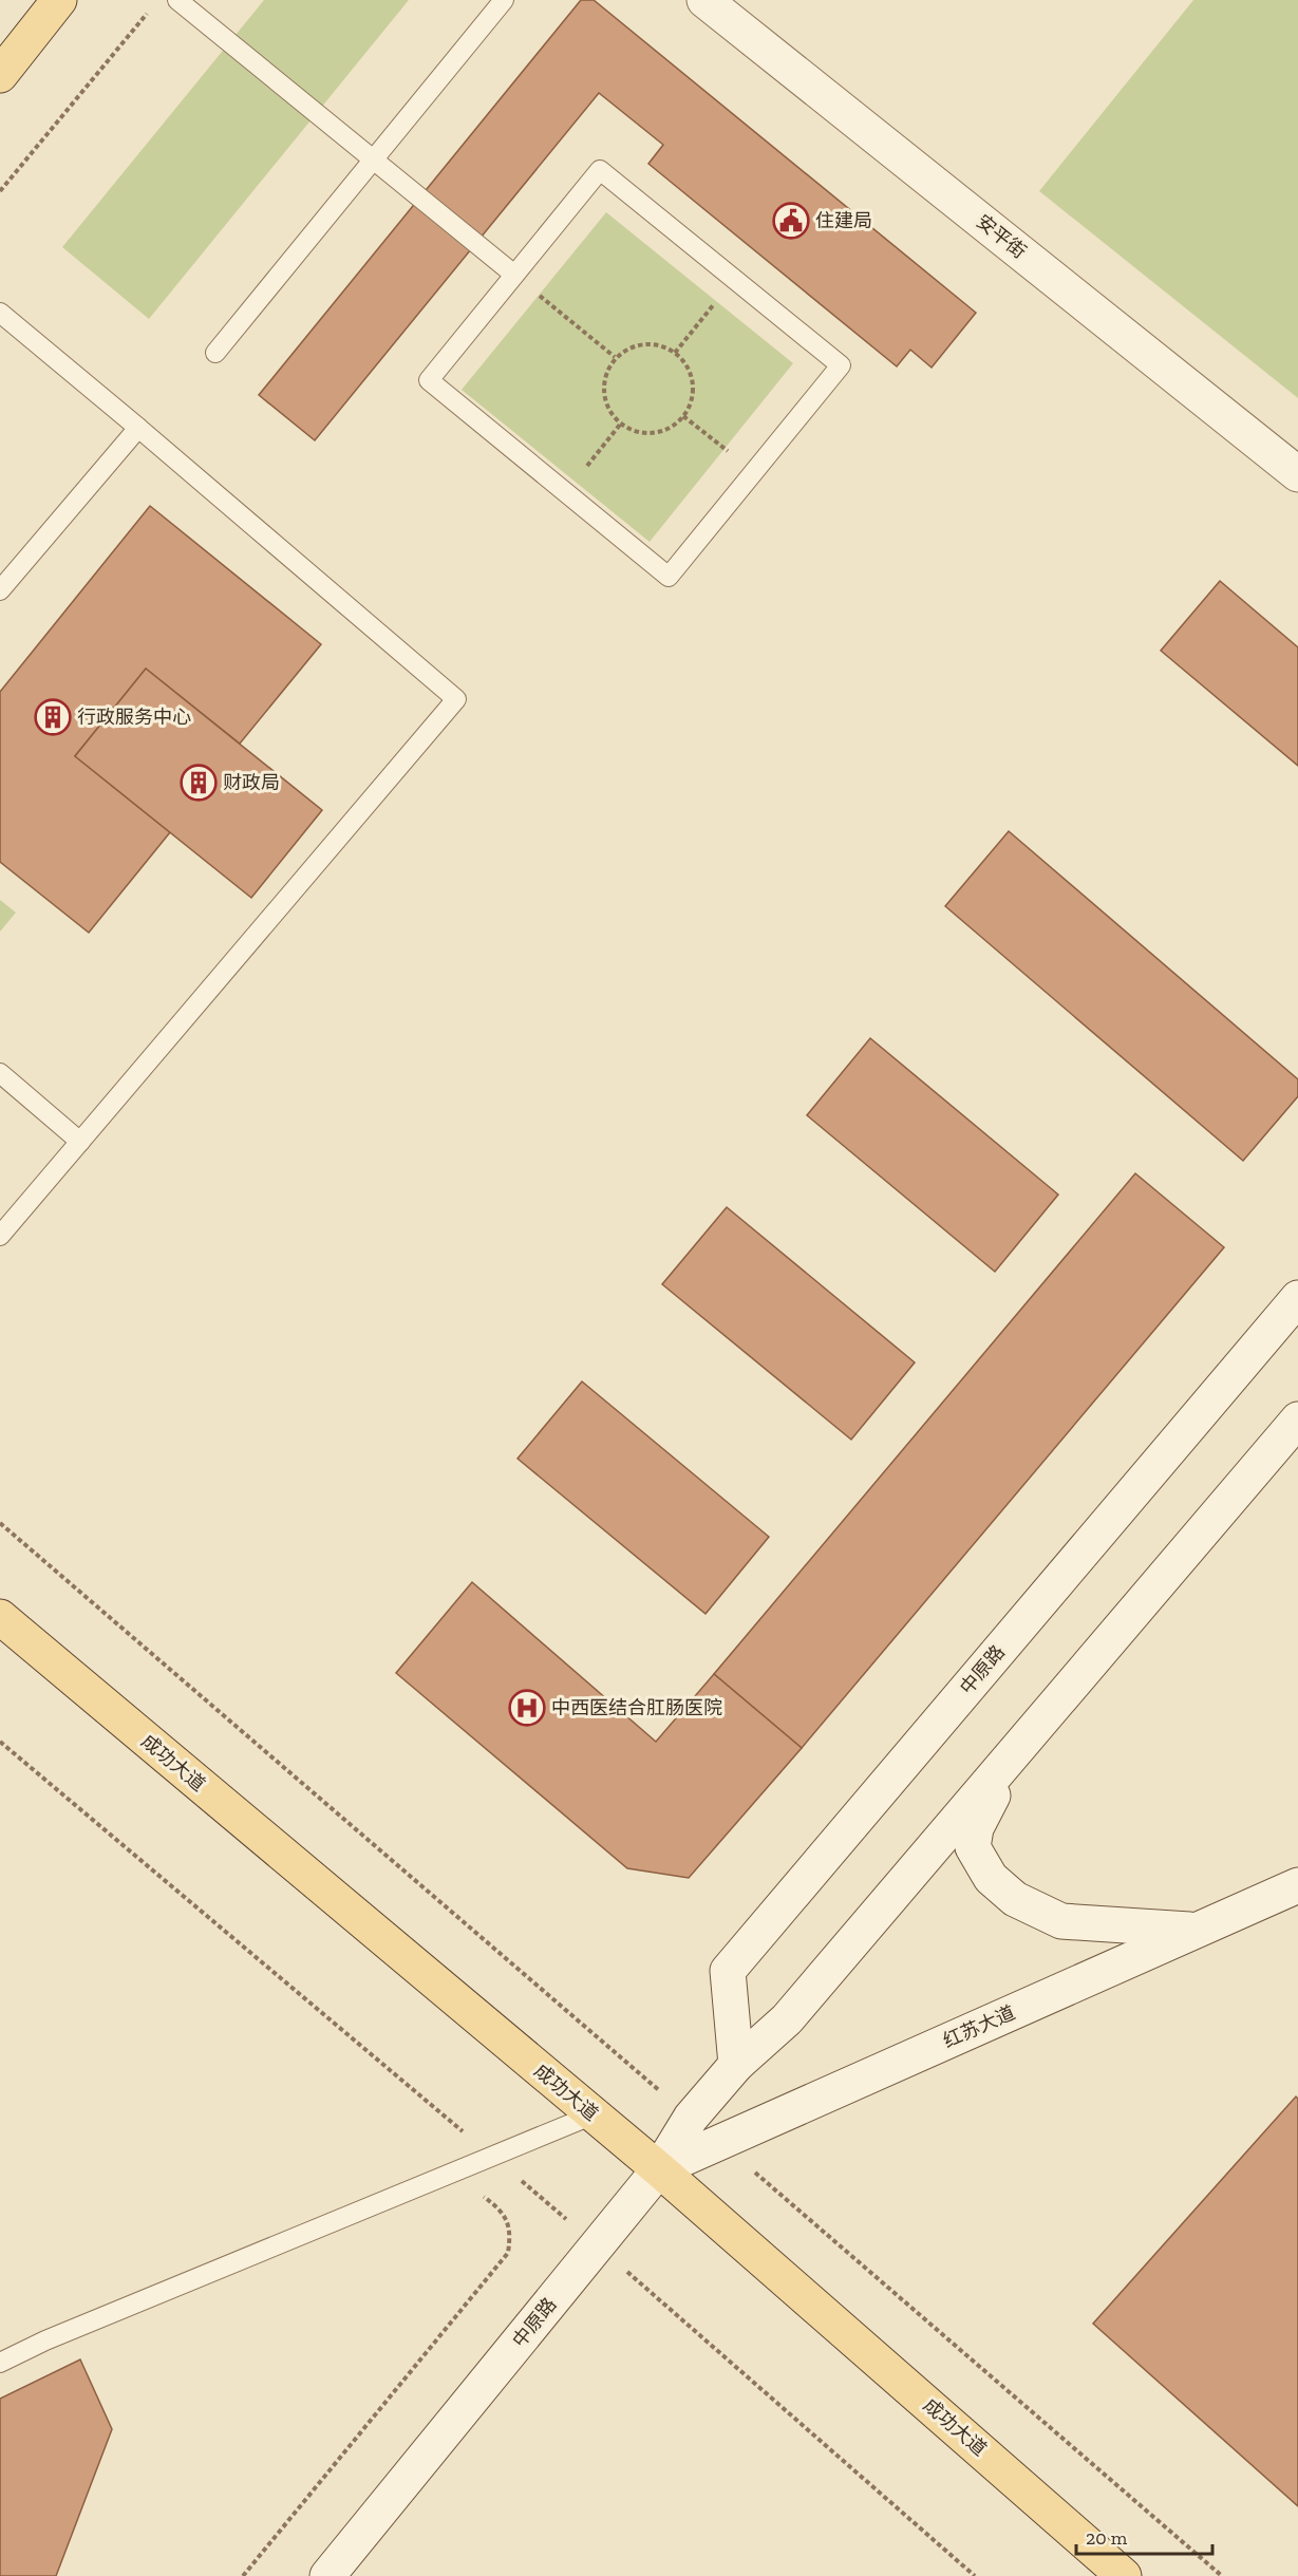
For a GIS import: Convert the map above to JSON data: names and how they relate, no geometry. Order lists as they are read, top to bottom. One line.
{"streets":{"main road":["安平街","中原路","成功大道","红苏大道"]},"crossings":[["中原路","成功大道"],["中原路","红苏大道"],["成功大道","红苏大道"]],"places":{"public building":["住建局"],"building":["行政服务中心","财政局"],"hospital":["中西医结合肛肠医院"]},"scale_bar":"20 m"}
